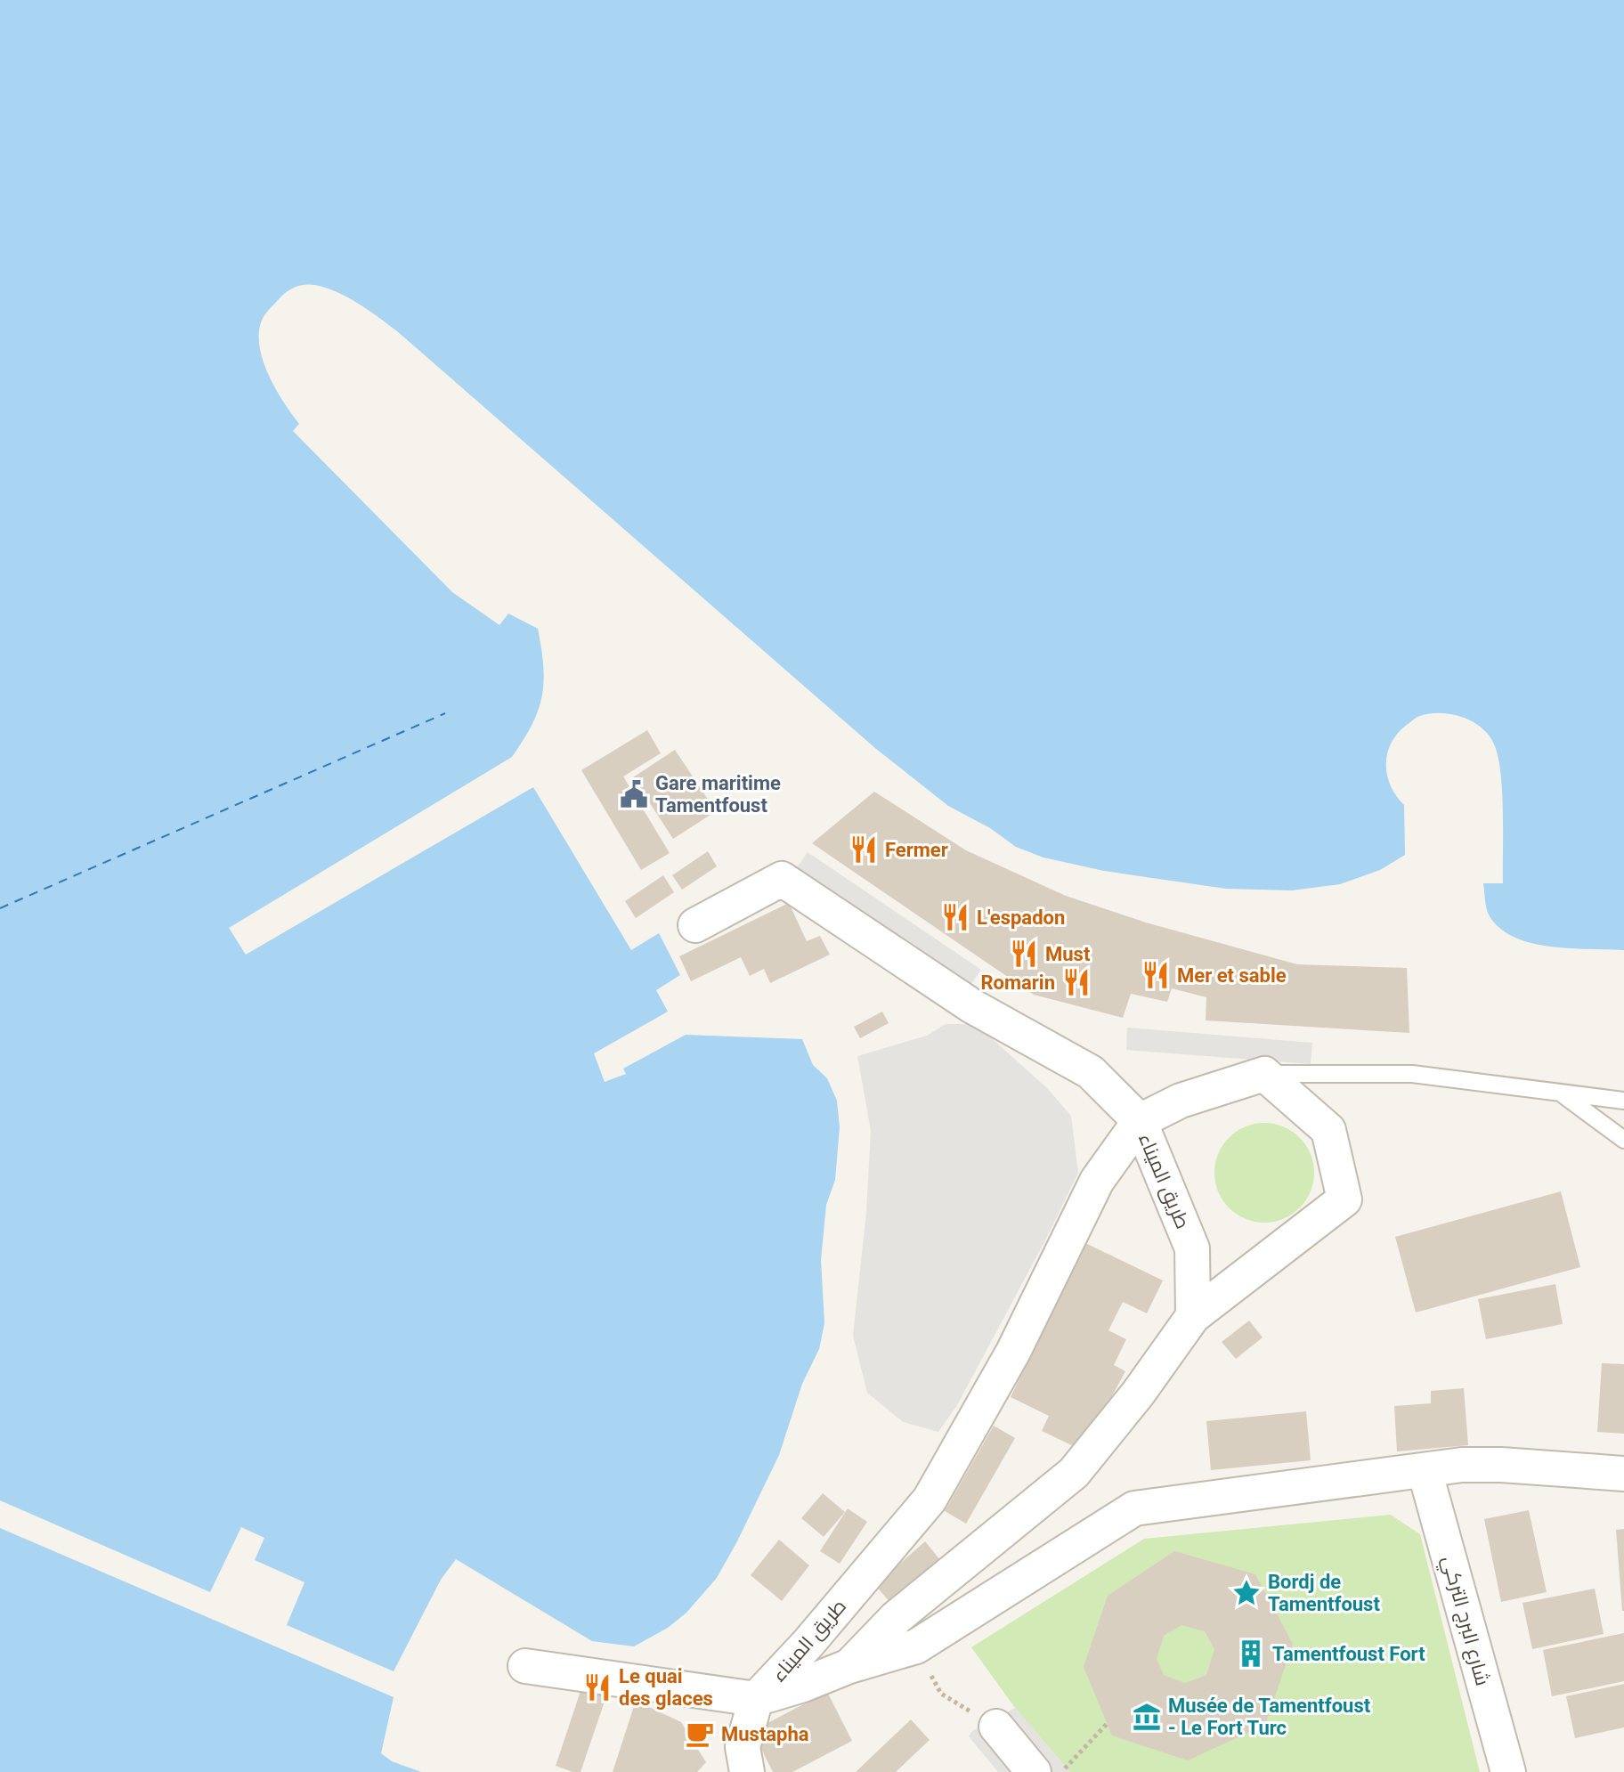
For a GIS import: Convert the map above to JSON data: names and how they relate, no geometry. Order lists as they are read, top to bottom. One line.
{"streets":{"street":["طريق الميناء","شارع البرج التركي"]},"places":{"public building":["Gare maritime Tamentfoust"],"restaurant":["Fermer","L'espadon","Must","Mer et sable","Romarin","Le quai des glaces"],"place":["Bordj de Tamentfoust"],"building":["Tamentfoust Fort"],"museum":["Musée de Tamentfoust - Le Fort Turc"],"cafe":["Mustapha"]}}
